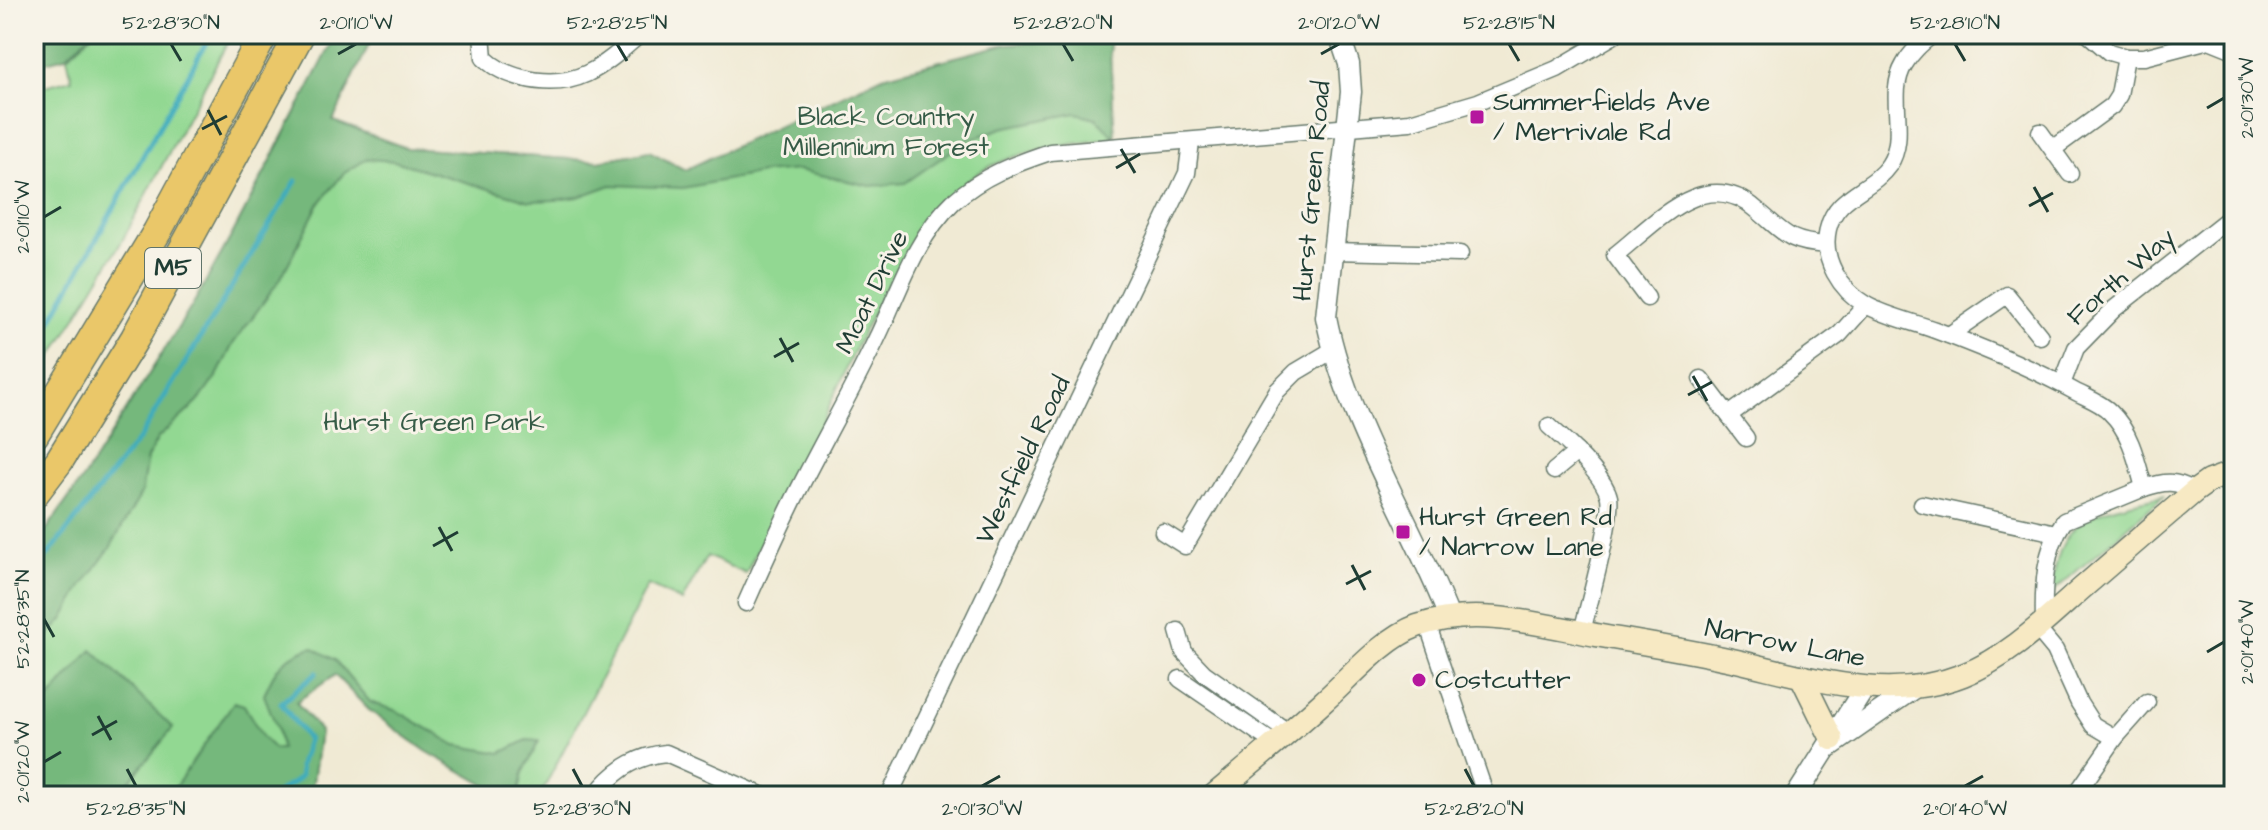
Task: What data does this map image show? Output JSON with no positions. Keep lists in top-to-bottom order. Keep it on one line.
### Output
{"streets":{"highway":["M5"],"main road":["Narrow Lane"],"street":["Hurst Green Road","Forth Way","Moat Drive","Westfield Road"]},"crossings":[["Hurst Green Road","Moat Drive"],["Hurst Green Road","Narrow Lane"],["Moat Drive","Westfield Road"]],"parks":["Black Country Millennium Forest","Hurst Green Park"],"places":{"transit":["Summerfields Ave / Merrivale Rd","Hurst Green Rd / Narrow Lane"],"other":["Costcutter"]},"coordinates":["52°28'30\"N","2°01'10\"W","52°28'25\"N","52°28'20\"N","2°01'20\"W","52°28'15\"N","52°28'10\"N","2°01'30\"W","52°28'35\"N","2°01'40\"W"]}
